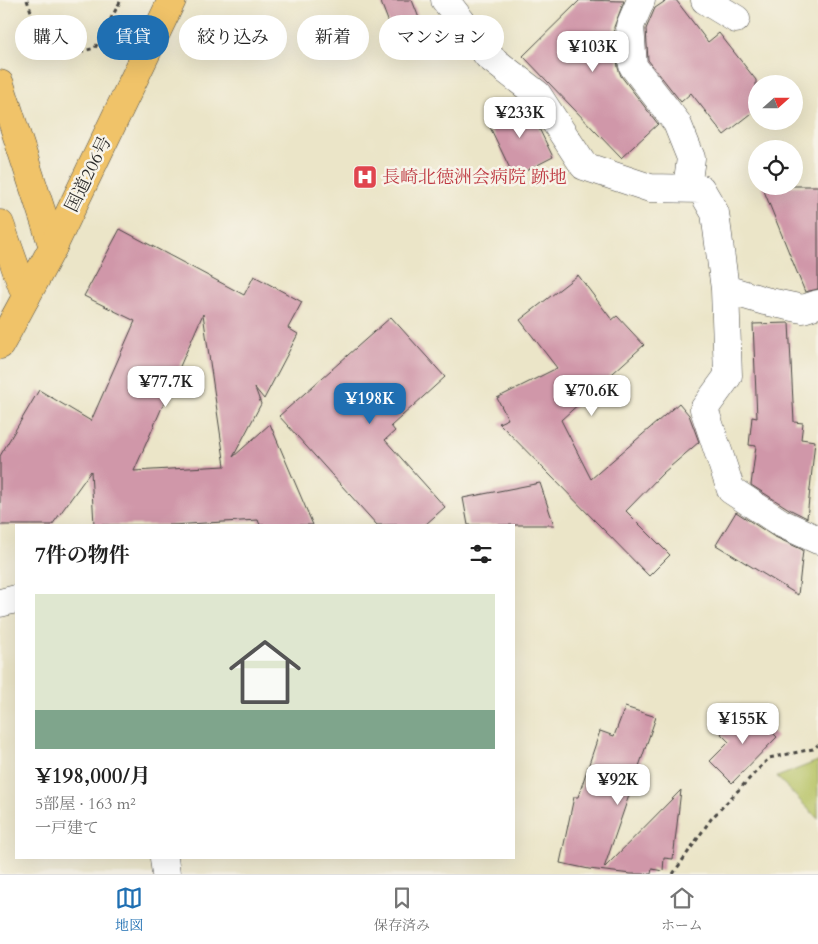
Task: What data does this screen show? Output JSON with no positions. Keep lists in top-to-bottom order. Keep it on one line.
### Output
{"streets":{"main road":["国道206号"]},"places":{"hospital":["長崎北徳洲会病院 跡地"]},"north":"right","page":{"chip":["購入","賃貸","絞り込み","新着","マンション"],"price":["¥103K","¥233K","¥77.7K","¥70.6K","¥198K","¥155K","¥92K"],"heading":"7件の物件","list":[{"name":"¥198,000/月","note":"5部屋 · 163 m² · 一戸建て"}],"tabs":["地図","保存済み","ホーム"]}}
